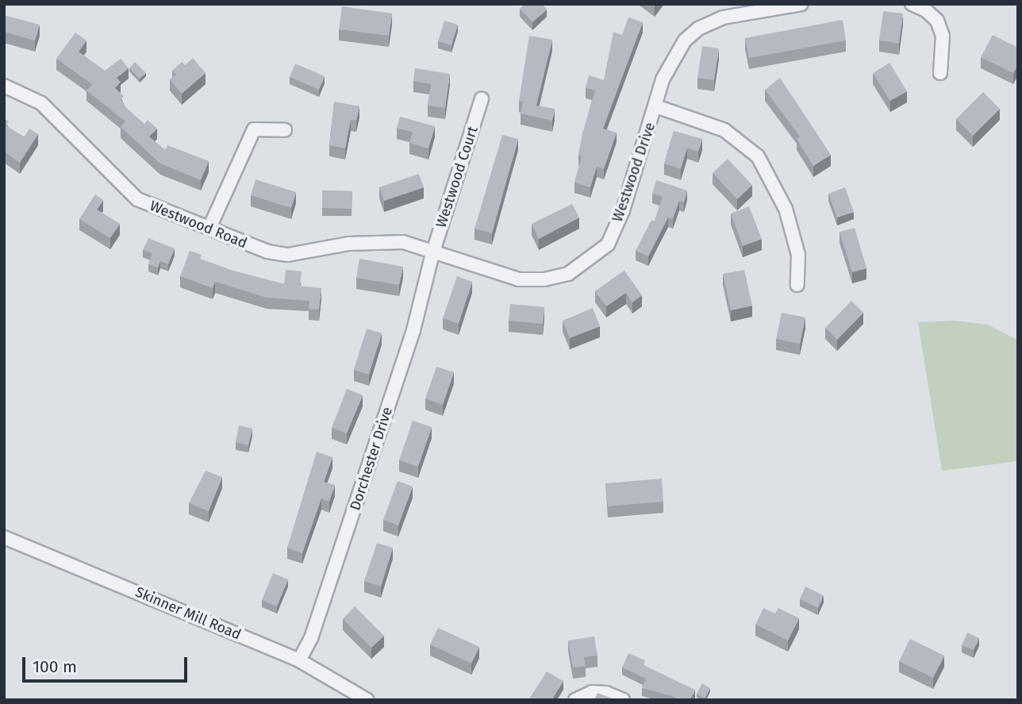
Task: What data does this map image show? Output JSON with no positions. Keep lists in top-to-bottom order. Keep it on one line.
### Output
{"streets":{"street":["Westwood Drive","Westwood Court","Westwood Road","Dorchester Drive","Skinner Mill Road"]},"crossings":[["Westwood Drive","Westwood Court"],["Westwood Drive","Westwood Road"],["Westwood Drive","Dorchester Drive"],["Westwood Court","Westwood Road"],["Westwood Court","Dorchester Drive"],["Westwood Road","Dorchester Drive"],["Dorchester Drive","Skinner Mill Road"]],"scale_bar":"100 m"}
